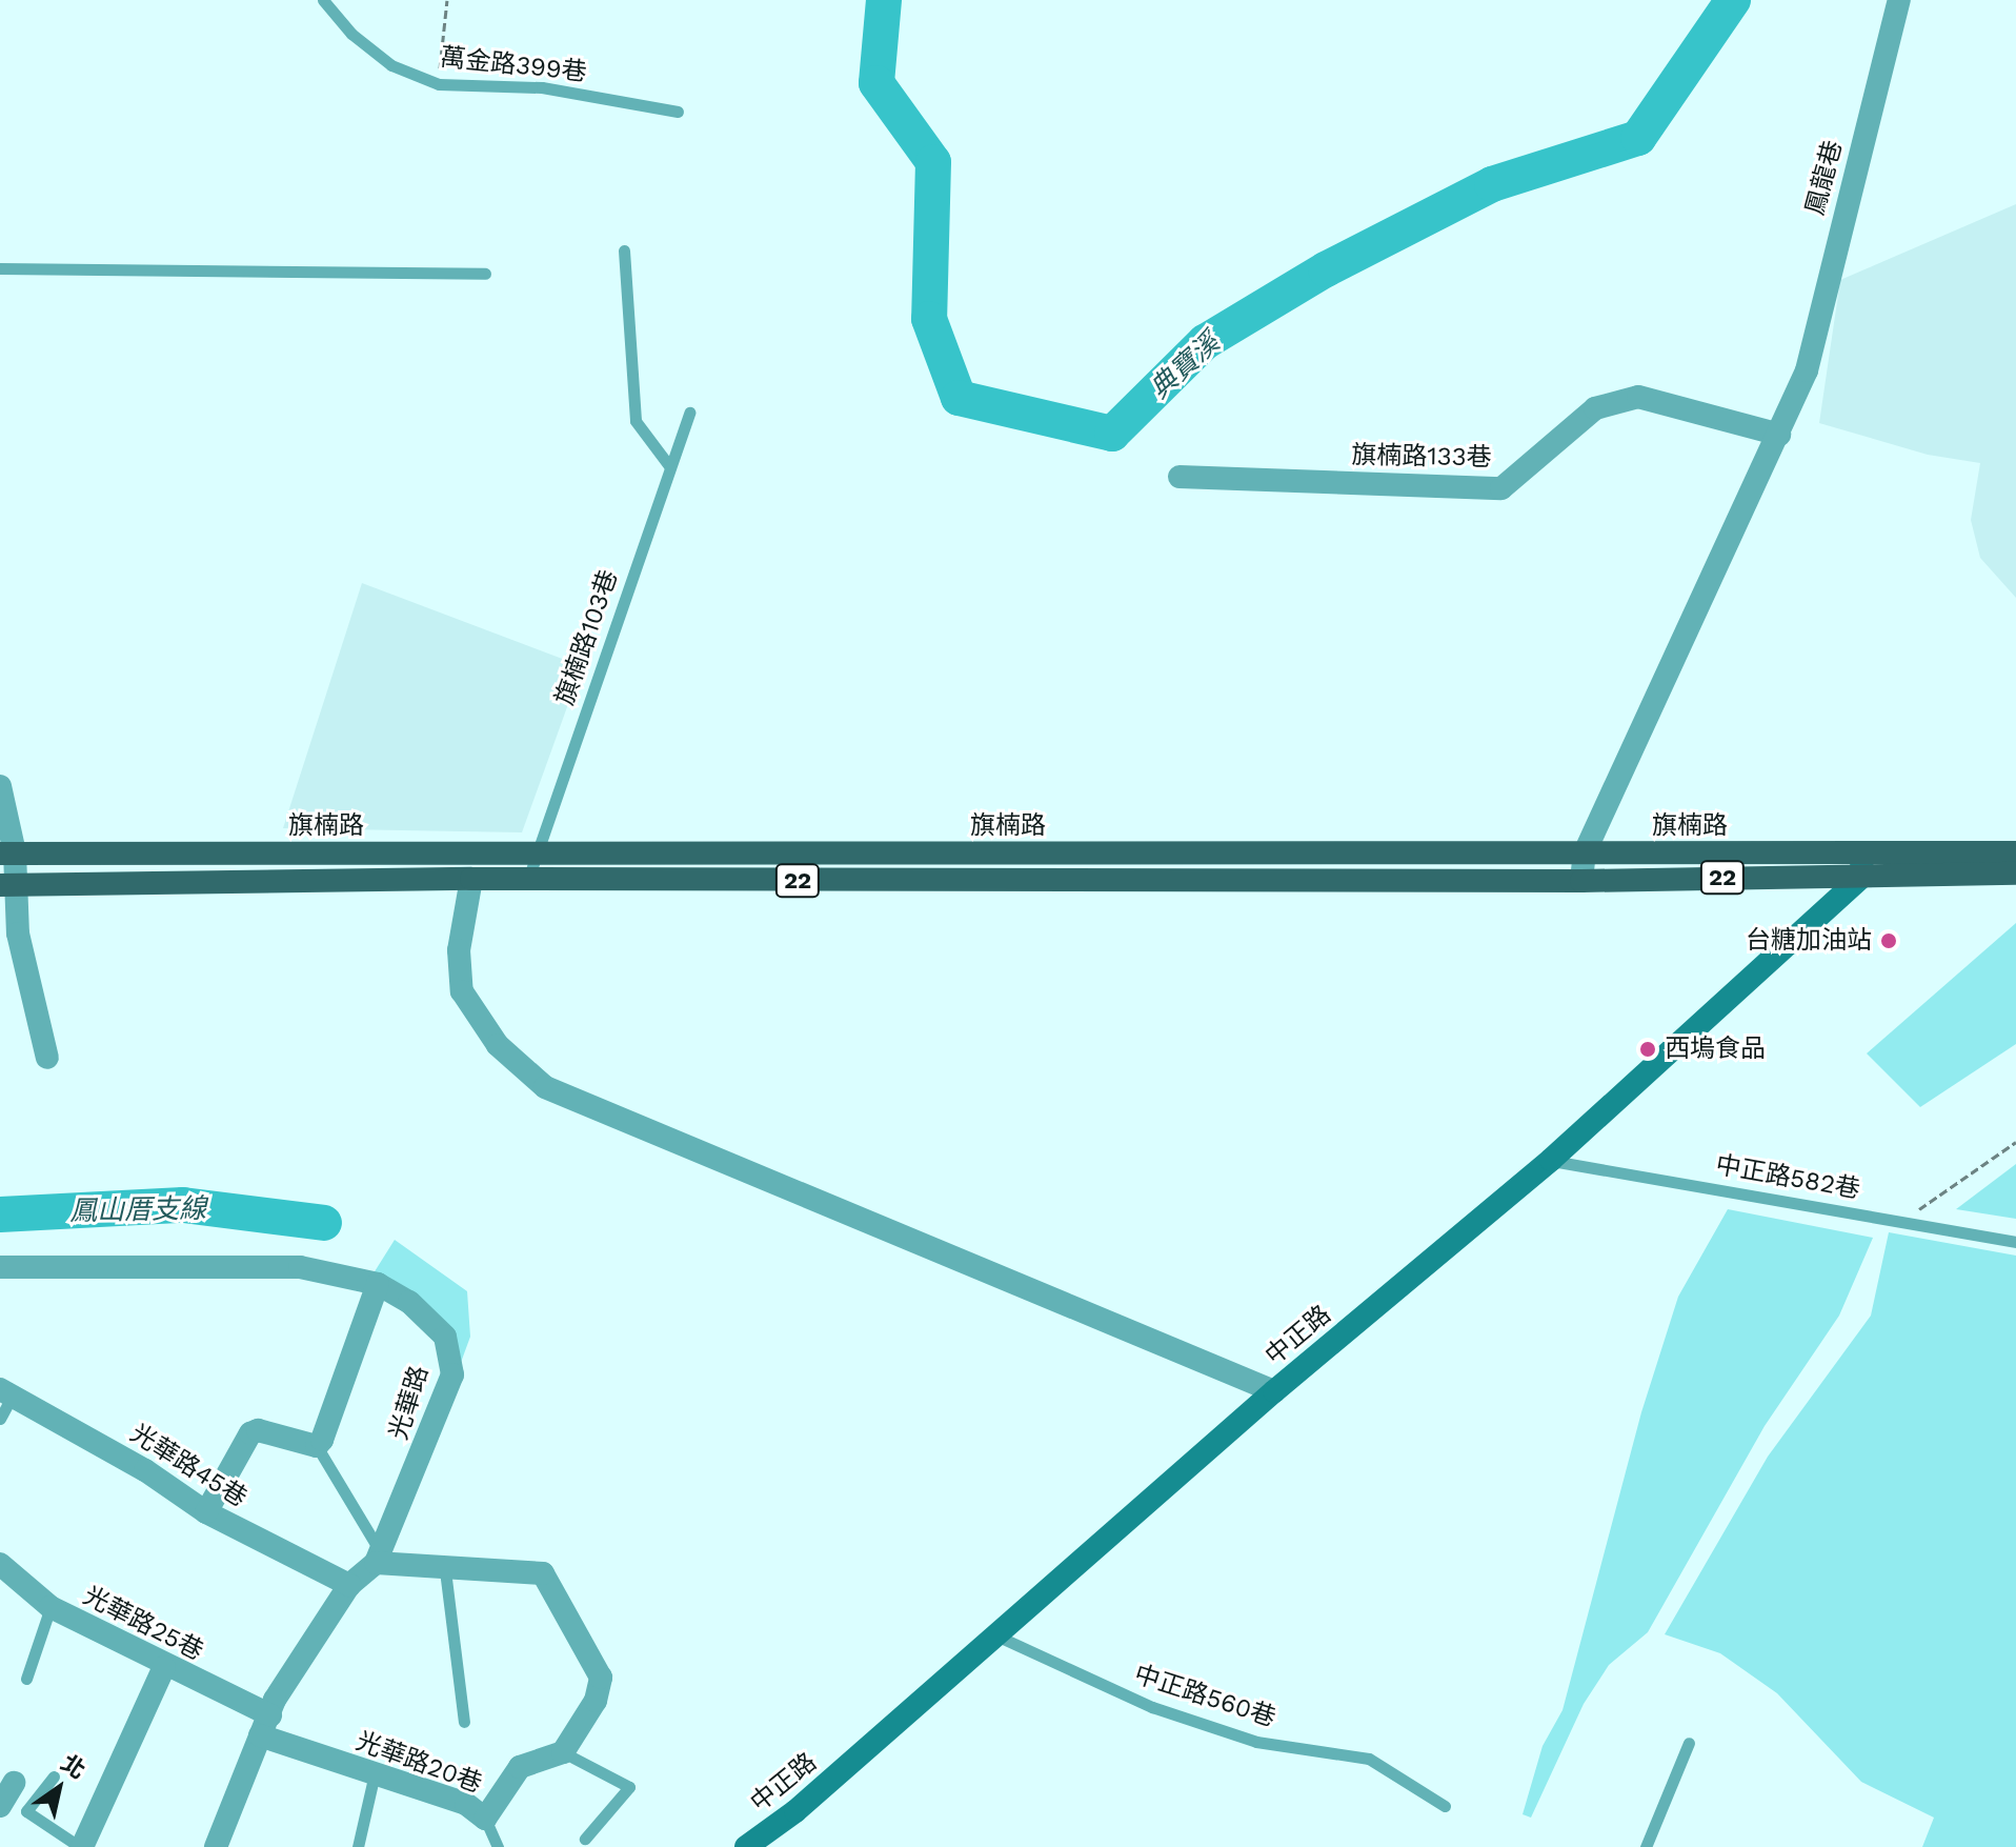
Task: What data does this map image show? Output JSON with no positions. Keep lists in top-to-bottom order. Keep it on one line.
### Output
{"streets":{"main road":["旗楠路","22","中正路"],"street":["鳳龍巷","旗楠路133巷","光華路","光華路45巷","光華路25巷","光華路20巷"],"lane":["萬金路399巷","旗楠路103巷","中正路582巷","中正路560巷"]},"crossings":[["鳳龍巷","旗楠路133巷"],["旗楠路103巷","旗楠路"],["旗楠路","中正路"],["中正路582巷","中正路"],["中正路","中正路560巷"],["光華路","光華路45巷"],["光華路","光華路25巷"],["光華路","光華路20巷"],["光華路25巷","光華路20巷"]],"water":["典寶溪","鳳山厝支線"],"places":["台糖加油站","西塢食品"],"north":"top right"}
